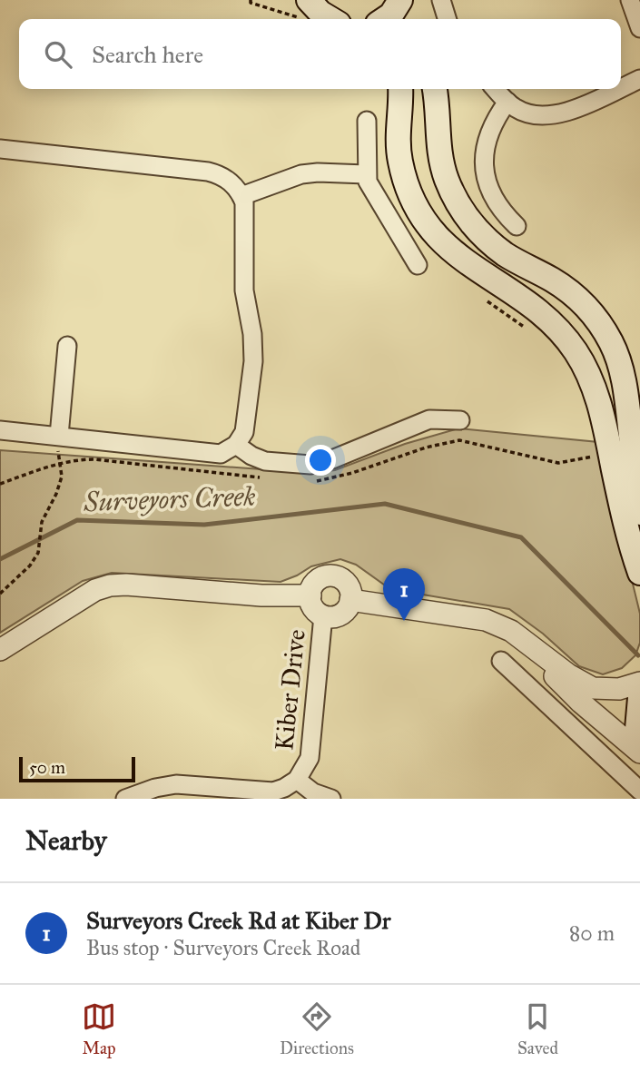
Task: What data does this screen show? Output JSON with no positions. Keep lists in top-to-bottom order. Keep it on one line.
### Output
{"streets":{"street":["Kiber Drive"]},"water":["Surveyors Creek"],"scale_bar":"50 m","page":{"search":"Search here","pins":"1","scale":"50 m","heading":"Nearby","list":[{"mark":"1","name":"Surveyors Creek Rd at Kiber Dr","note":"Bus stop · Surveyors Creek Road","value":"80 m"}],"nav":["Map","Directions","Saved"]}}
